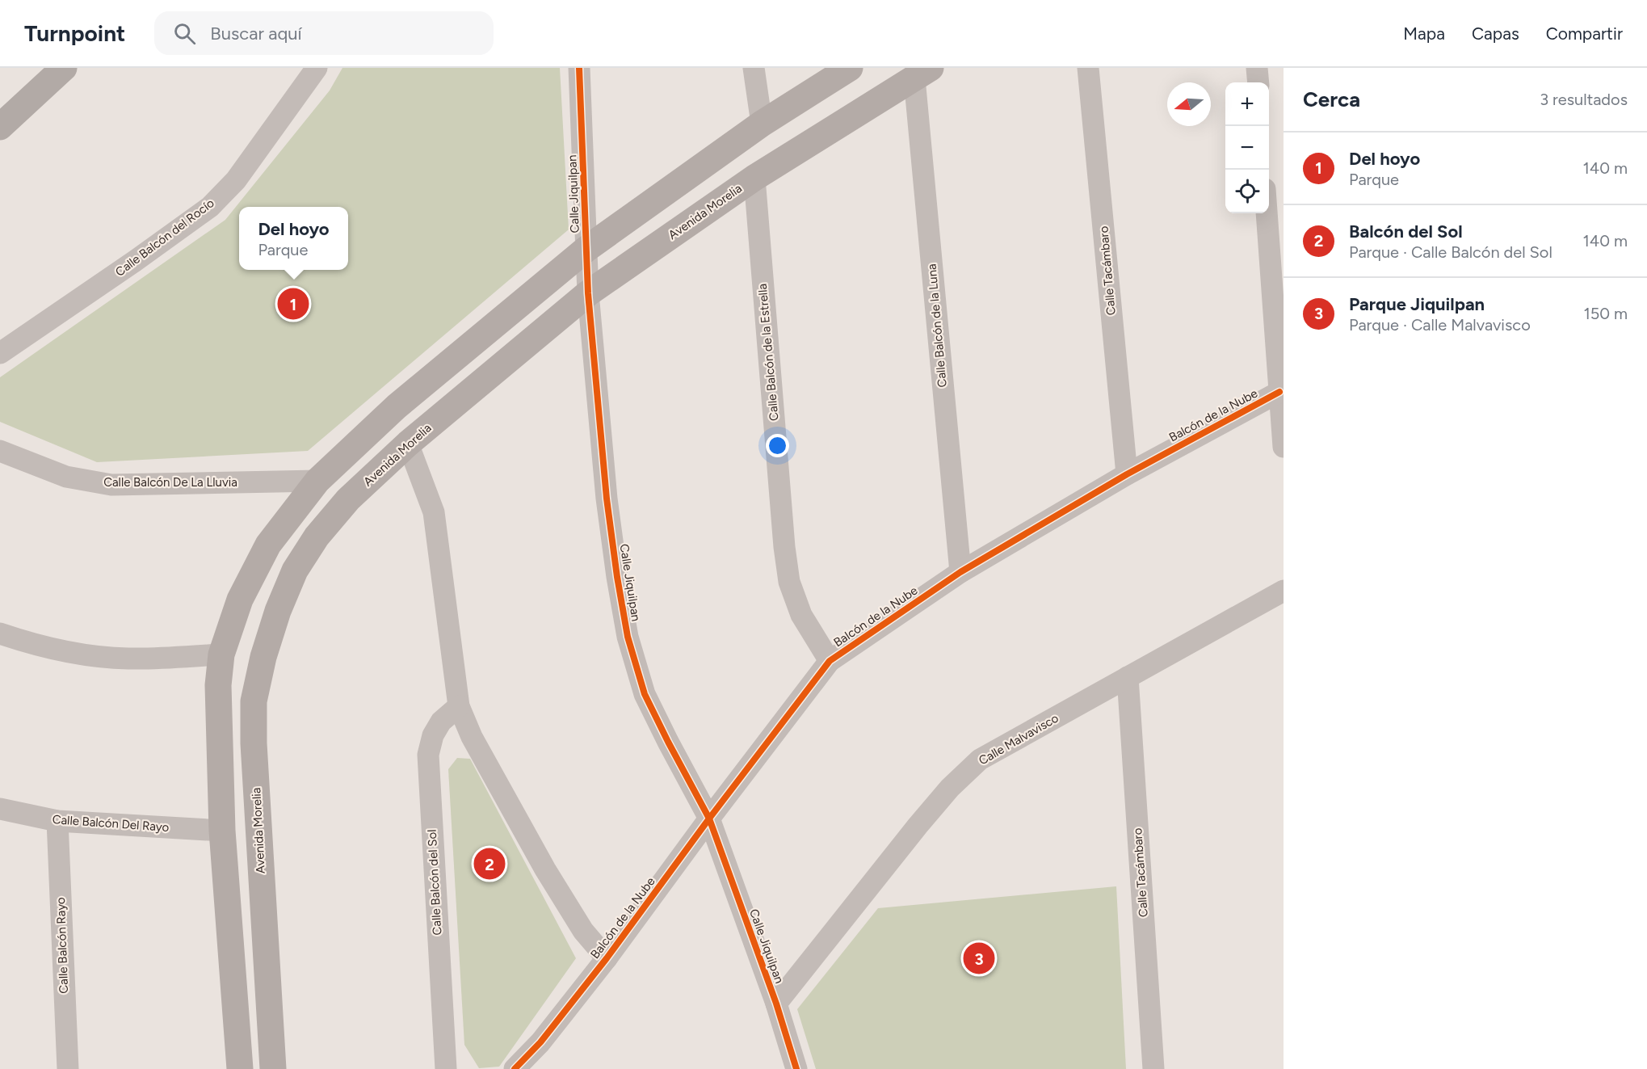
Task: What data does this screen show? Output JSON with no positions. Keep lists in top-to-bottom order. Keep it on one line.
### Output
{"streets":{"main road":["Avenida Morelia"],"street":["Calle Jiquilpan","Calle Balcón del Rocío","Calle Tacámbaro","Calle Balcón de la Luna","Calle Balcón de la Estrella","Balcón de la Nube","Calle Balcón De La Lluvia","Calle Malvavisco","Calle Balcón Del Rayo","Calle Balcón del Sol","Calle Balcón Rayo"]},"crossings":[["Calle Jiquilpan","Avenida Morelia"],["Calle Jiquilpan","Balcón de la Nube"],["Calle Jiquilpan","Calle Malvavisco"],["Avenida Morelia","Calle Balcón de la Luna"],["Avenida Morelia","Calle Balcón de la Estrella"],["Calle Tacámbaro","Balcón de la Nube"],["Calle Tacámbaro","Calle Malvavisco"],["Calle Balcón de la Luna","Balcón de la Nube"],["Calle Balcón de la Estrella","Balcón de la Nube"],["Calle Balcón Del Rayo","Calle Balcón Rayo"]],"north":"left","page":{"header":"Turnpoint","search":"Buscar aquí","nav":["Mapa","Capas","Compartir"],"heading":["Cerca","3 resultados"],"map_buttons":["+","−"],"list":[{"mark":"1","name":"Del hoyo","note":"Parque","value":"140 m"},{"mark":"2","name":"Balcón del Sol","note":"Parque · Calle Balcón del Sol","value":"140 m"},{"mark":"3","name":"Parque Jiquilpan","note":"Parque · Calle Malvavisco","value":"150 m"}],"popup":["Del hoyo","Parque"],"pins":["1","2","3"]}}
